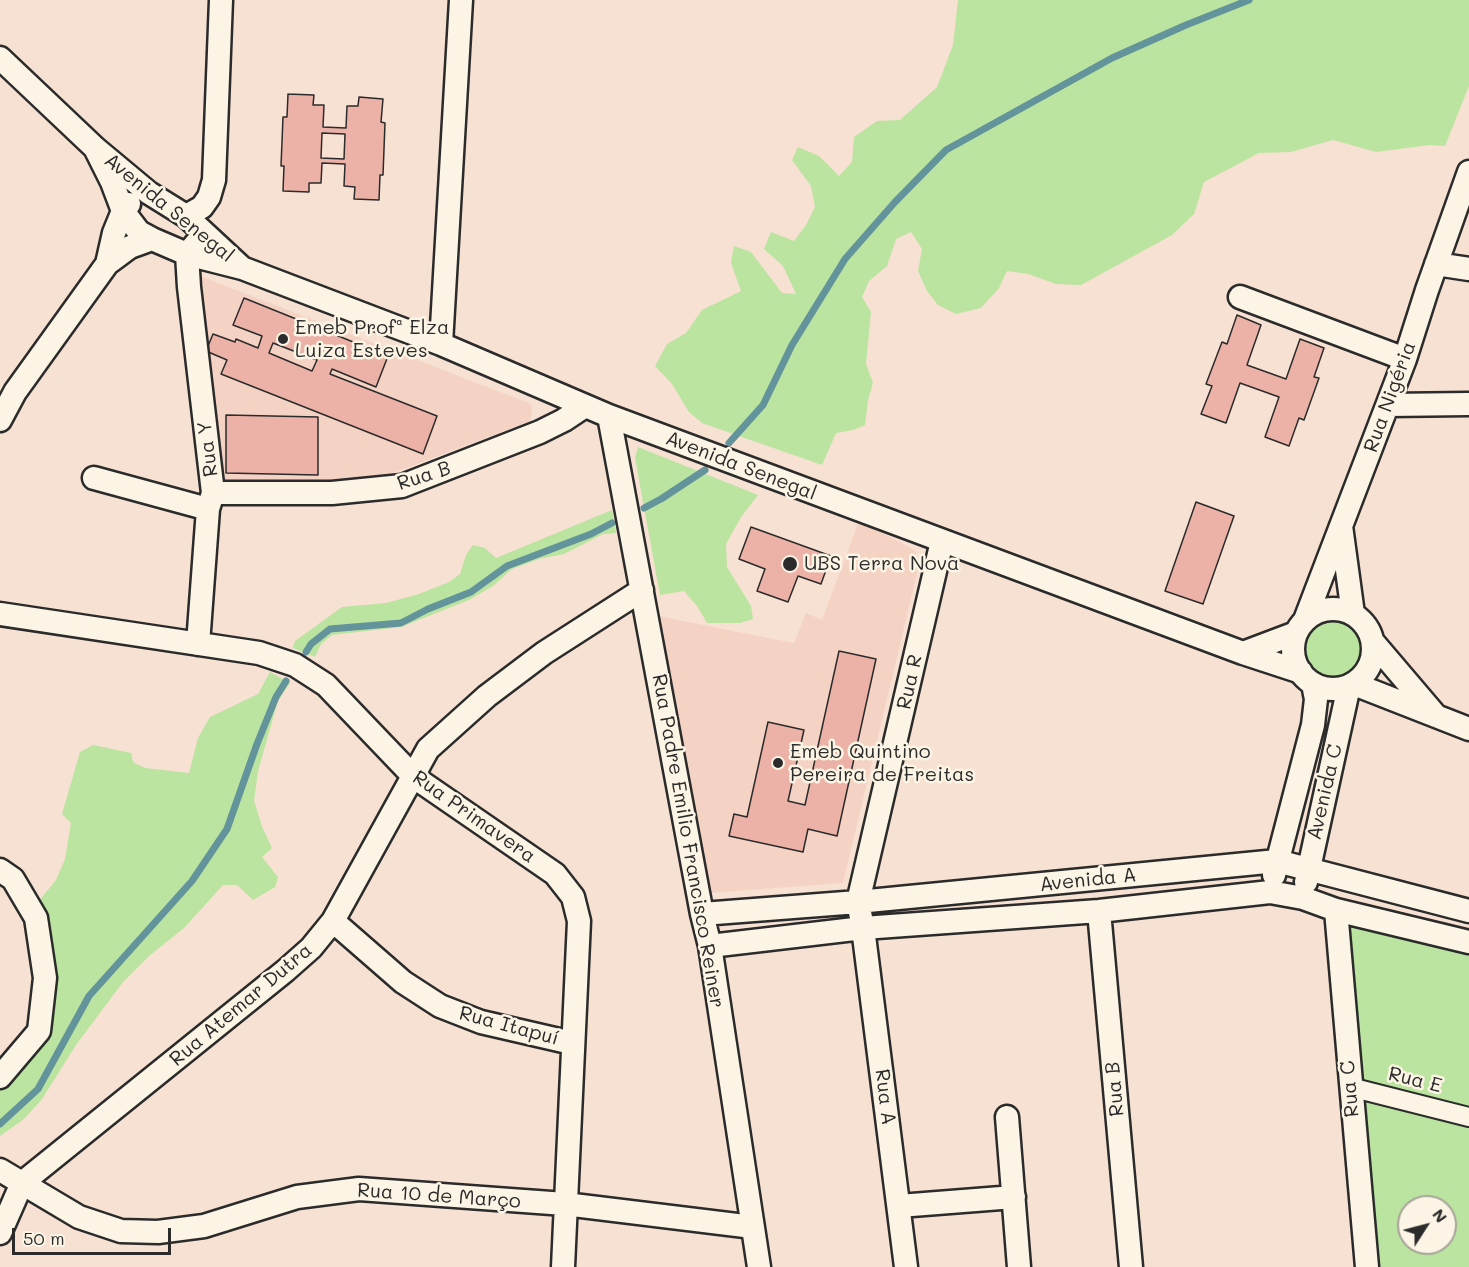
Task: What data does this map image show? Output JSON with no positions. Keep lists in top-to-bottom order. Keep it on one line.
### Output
{"streets":{"street":["Avenida Senegal","Rua Nigéria","Rua Y","Rua B","Rua R","Avenida C","Rua Primavera","Rua Padre Emilio Francisco Reiner","Avenida A","Rua Atemar Dutra","Rua Itapuí","Rua E","Rua C","Rua A","Rua 10 de Março"]},"crossings":[["Avenida Senegal","Rua Nigéria"],["Avenida Senegal","Rua Y"],["Avenida Senegal","Rua B"],["Avenida Senegal","Rua R"],["Avenida Senegal","Avenida C"],["Avenida Senegal","Rua Padre Emilio Francisco Reiner"],["Rua Nigéria","Avenida C"],["Rua Y","Rua B"],["Rua Y","Rua Primavera"],["Rua B","Avenida A"],["Rua R","Avenida A"],["Rua R","Rua A"],["Avenida C","Avenida A"],["Rua Primavera","Rua Atemar Dutra"],["Rua Primavera","Rua Itapuí"],["Rua Primavera","Rua 10 de Março"],["Rua Padre Emilio Francisco Reiner","Avenida A"],["Rua Padre Emilio Francisco Reiner","Rua Atemar Dutra"],["Rua Padre Emilio Francisco Reiner","Rua 10 de Março"],["Avenida A","Rua C"],["Avenida A","Rua A"],["Rua Atemar Dutra","Rua Itapuí"],["Rua Atemar Dutra","Rua 10 de Março"],["Rua E","Rua C"]],"places":["Emeb Profª Elza Luiza Esteves","UBS Terra Nova","Emeb Quintino Pereira de Freitas"],"scale_bar":"50 m","north":"top right"}
